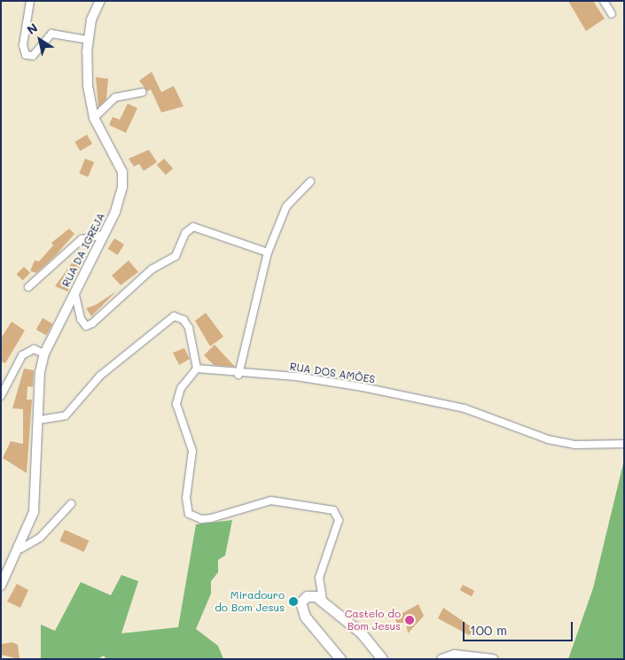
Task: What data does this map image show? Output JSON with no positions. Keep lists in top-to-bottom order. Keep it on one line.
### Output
{"streets":{"street":["RUA DA IGREJA","RUA DOS AMÕES"]},"places":["Miradouro do Bom Jesus","Castelo do Bom Jesus"],"scale_bar":"100 m","north":"top left"}
